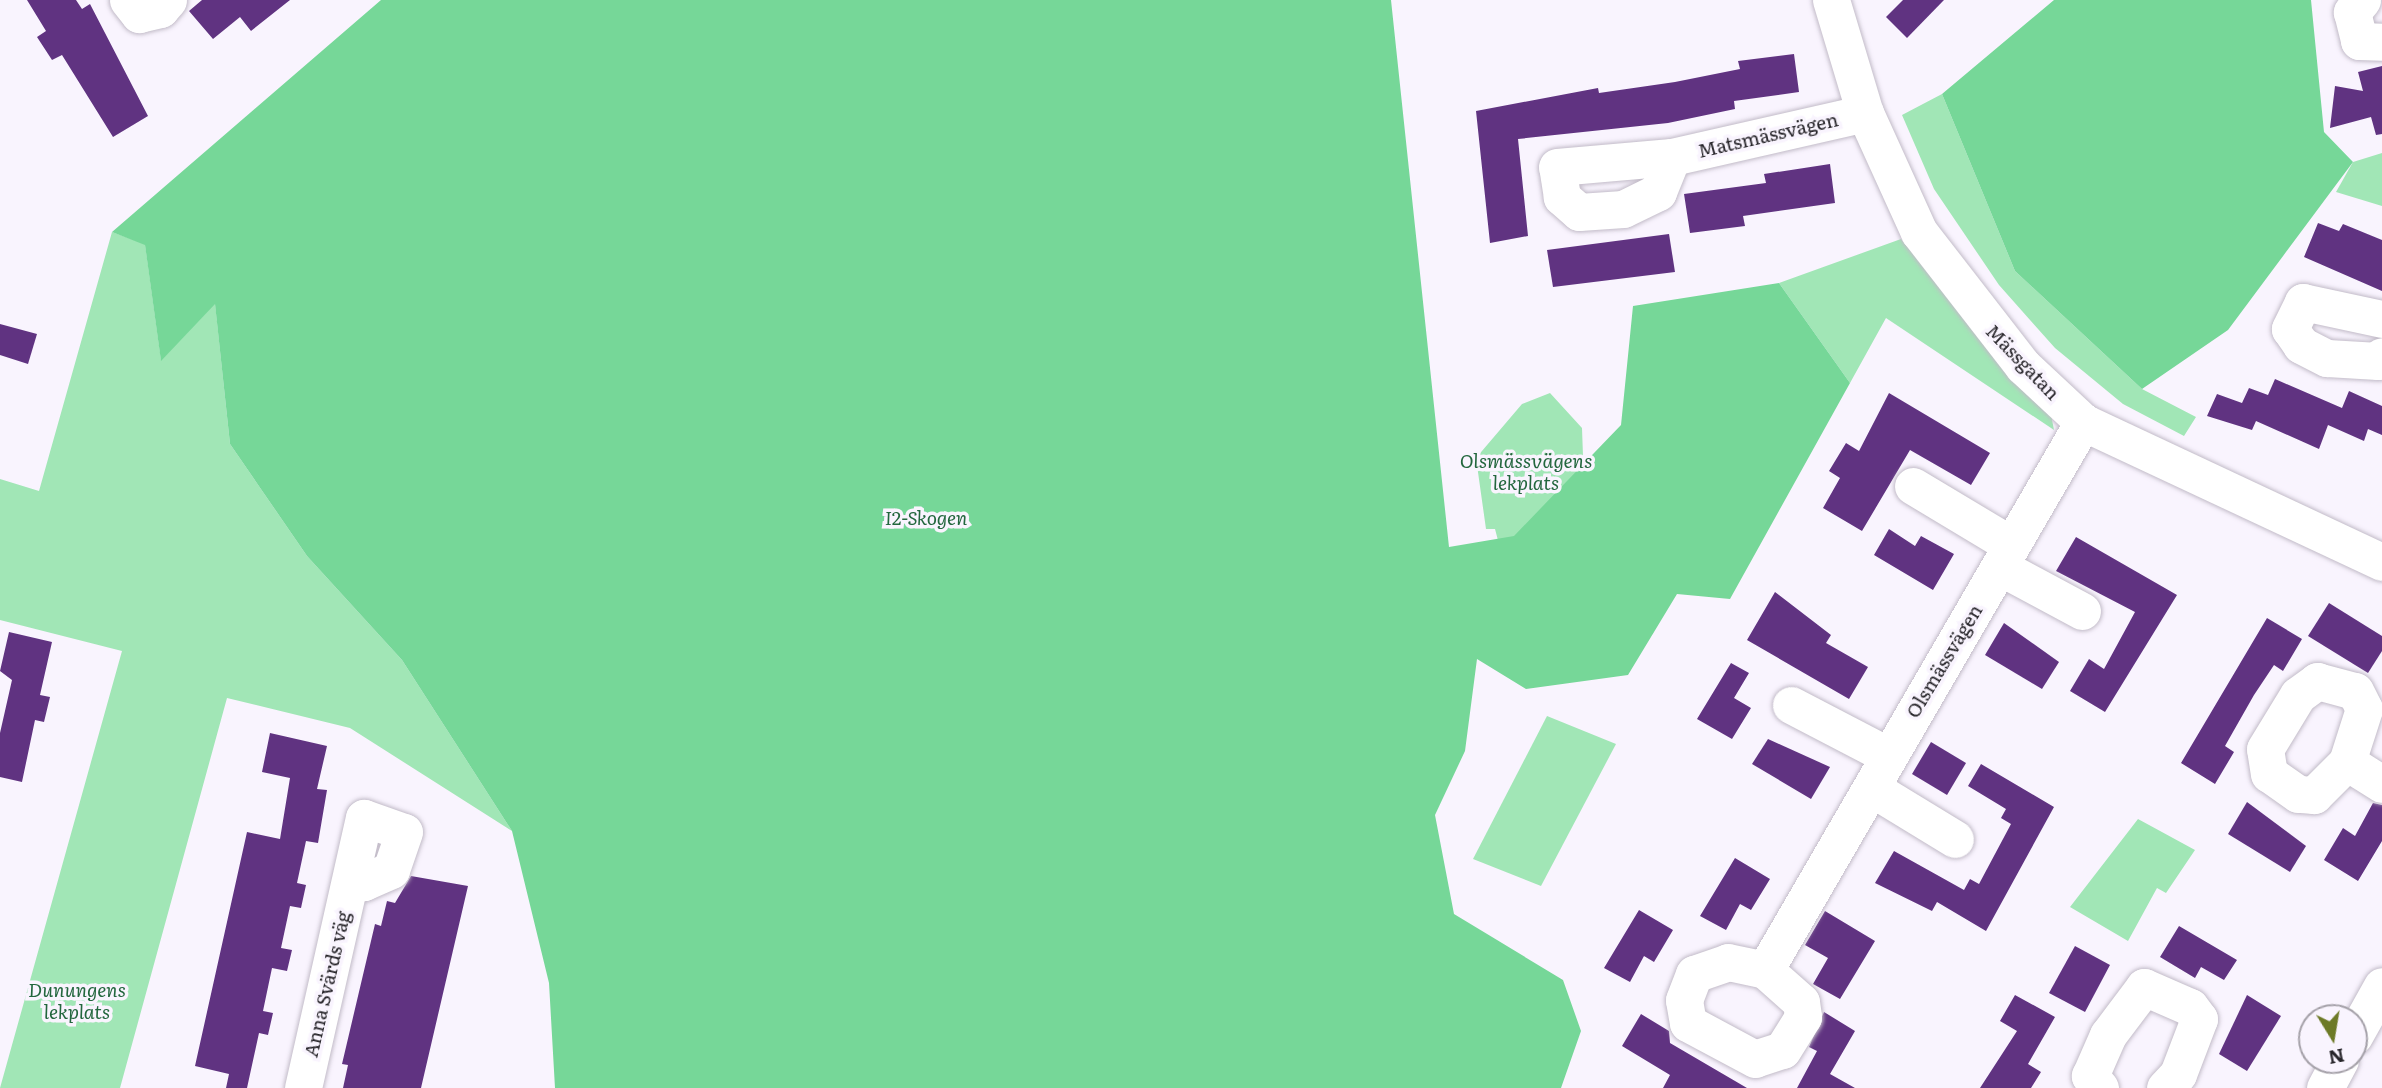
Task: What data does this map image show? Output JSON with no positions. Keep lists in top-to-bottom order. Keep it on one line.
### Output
{"streets":{"street":["Matsmässvägen","Mässgatan","Olsmässvägen","Anna Svärds väg"]},"crossings":[["Matsmässvägen","Mässgatan"],["Mässgatan","Olsmässvägen"]],"parks":["Olsmässvägens lekplats","I2-Skogen","Dunungens lekplats"],"north":"bottom"}
